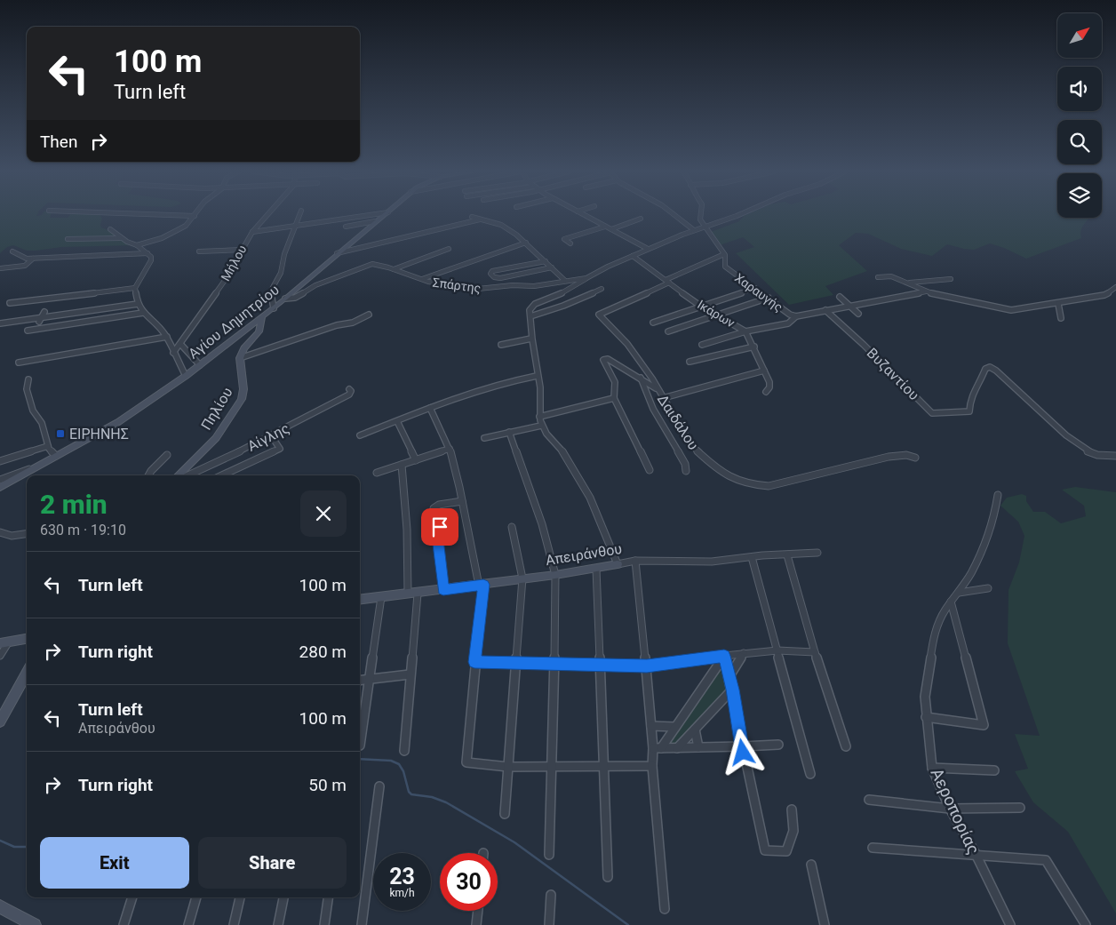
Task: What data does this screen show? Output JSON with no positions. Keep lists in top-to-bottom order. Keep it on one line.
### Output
{"streets":{"street":["Μήλου","Σπάρτης","Χαραυγής","Ικάρων","Αγίου Δημητρίου","Βυζαντίου","Πηλίου","Δαιδάλου","Αίγλης","Απειράνθου","Αεροπορίας"]},"crossings":[["Σπάρτης","Χαραυγής"],["Σπάρτης","Ικάρων"],["Σπάρτης","Αγίου Δημητρίου"],["Ικάρων","Δαιδάλου"]],"places":{"transit":["ΕΙΡΗΝΗΣ"]},"north":"top right","page":{"turn":["100 m","Turn left"],"then":"Then","heading":["2 min","630 m · 19:10"],"list":[{"name":"Turn left","value":"100 m"},{"name":"Turn right","value":"280 m"},{"name":"Turn left","note":"Απειράνθου","value":"100 m"},{"name":"Turn right","value":"50 m"}],"buttons":["Exit","Share"],"speed":"23 km/h","limit":"30"}}
